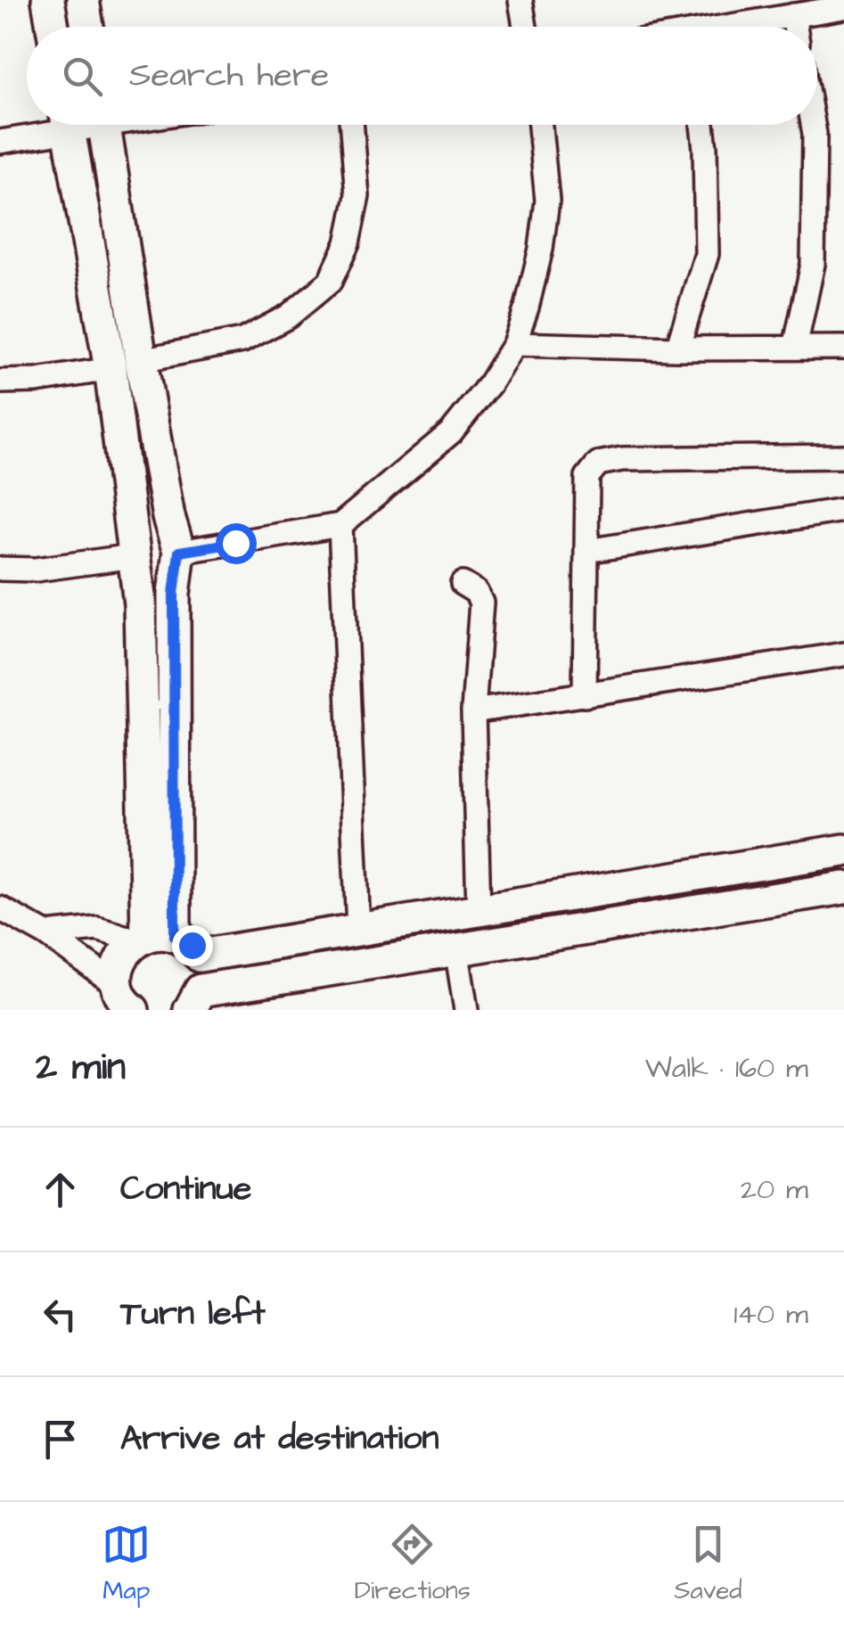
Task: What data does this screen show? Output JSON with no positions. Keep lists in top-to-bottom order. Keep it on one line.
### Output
{"page":{"search":"Search here","heading":["2 min","Walk · 160 m"],"list":[["Continue","20 m"],["Turn left","140 m"],"Arrive at destination"],"nav":["Map","Directions","Saved"]}}
